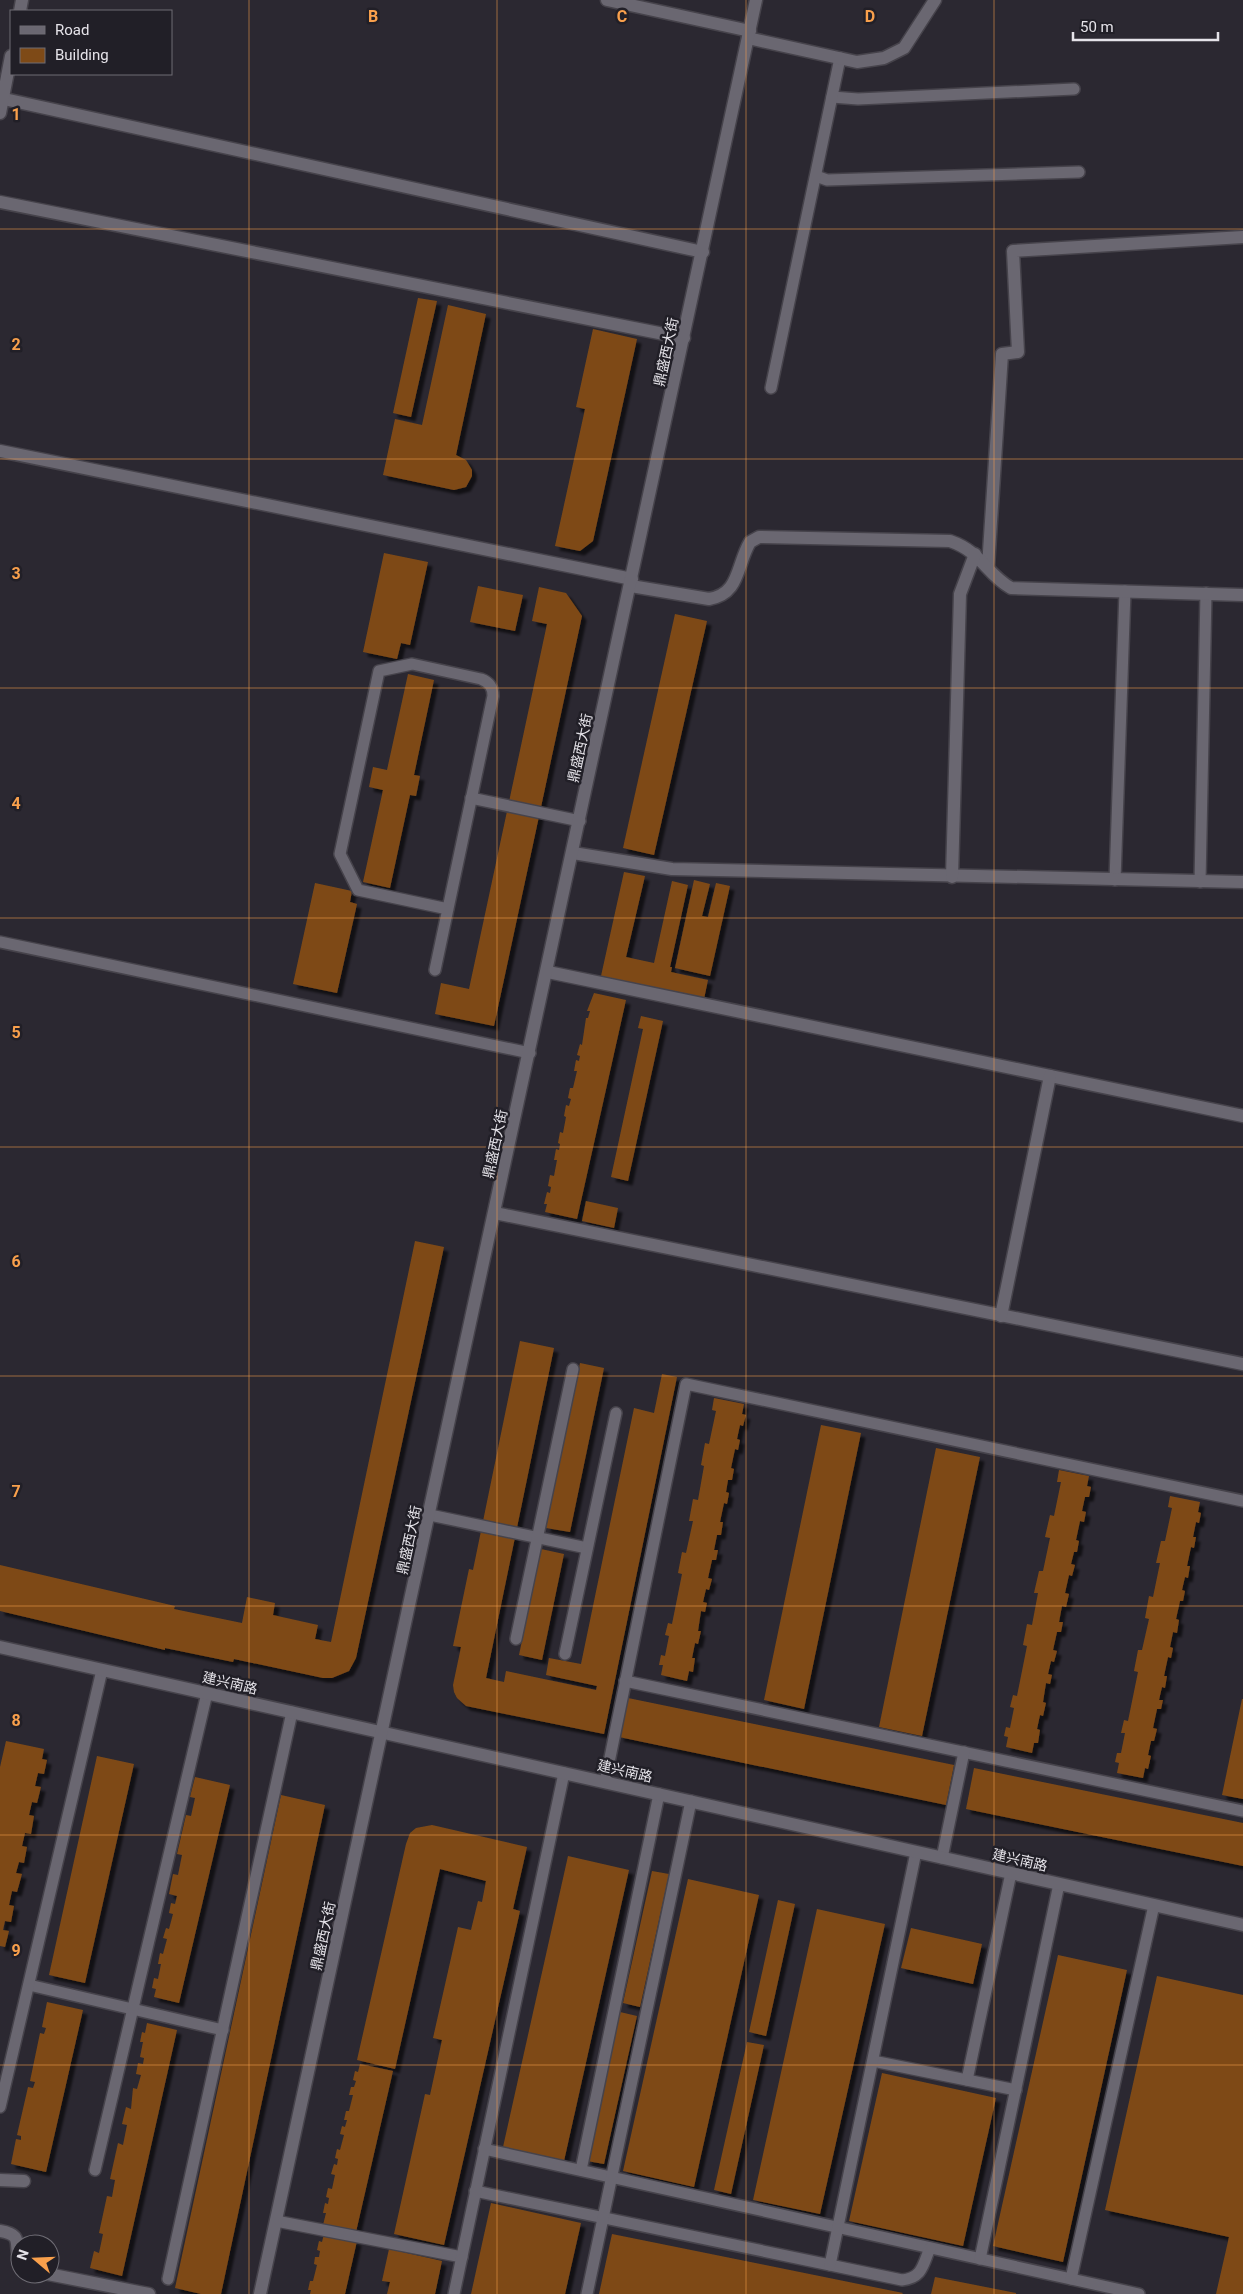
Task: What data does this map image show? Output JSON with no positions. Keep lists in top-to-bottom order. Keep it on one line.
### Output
{"streets":{"street":["鼎盛西大街","建兴南路"]},"crossings":[["鼎盛西大街","建兴南路"]],"legend":["Road","Building"],"scale_bar":"50 m","north":"left","grid":{"columns":["B","C","D"],"rows":["1","2","3","4","5","6","7","8","9"]}}
